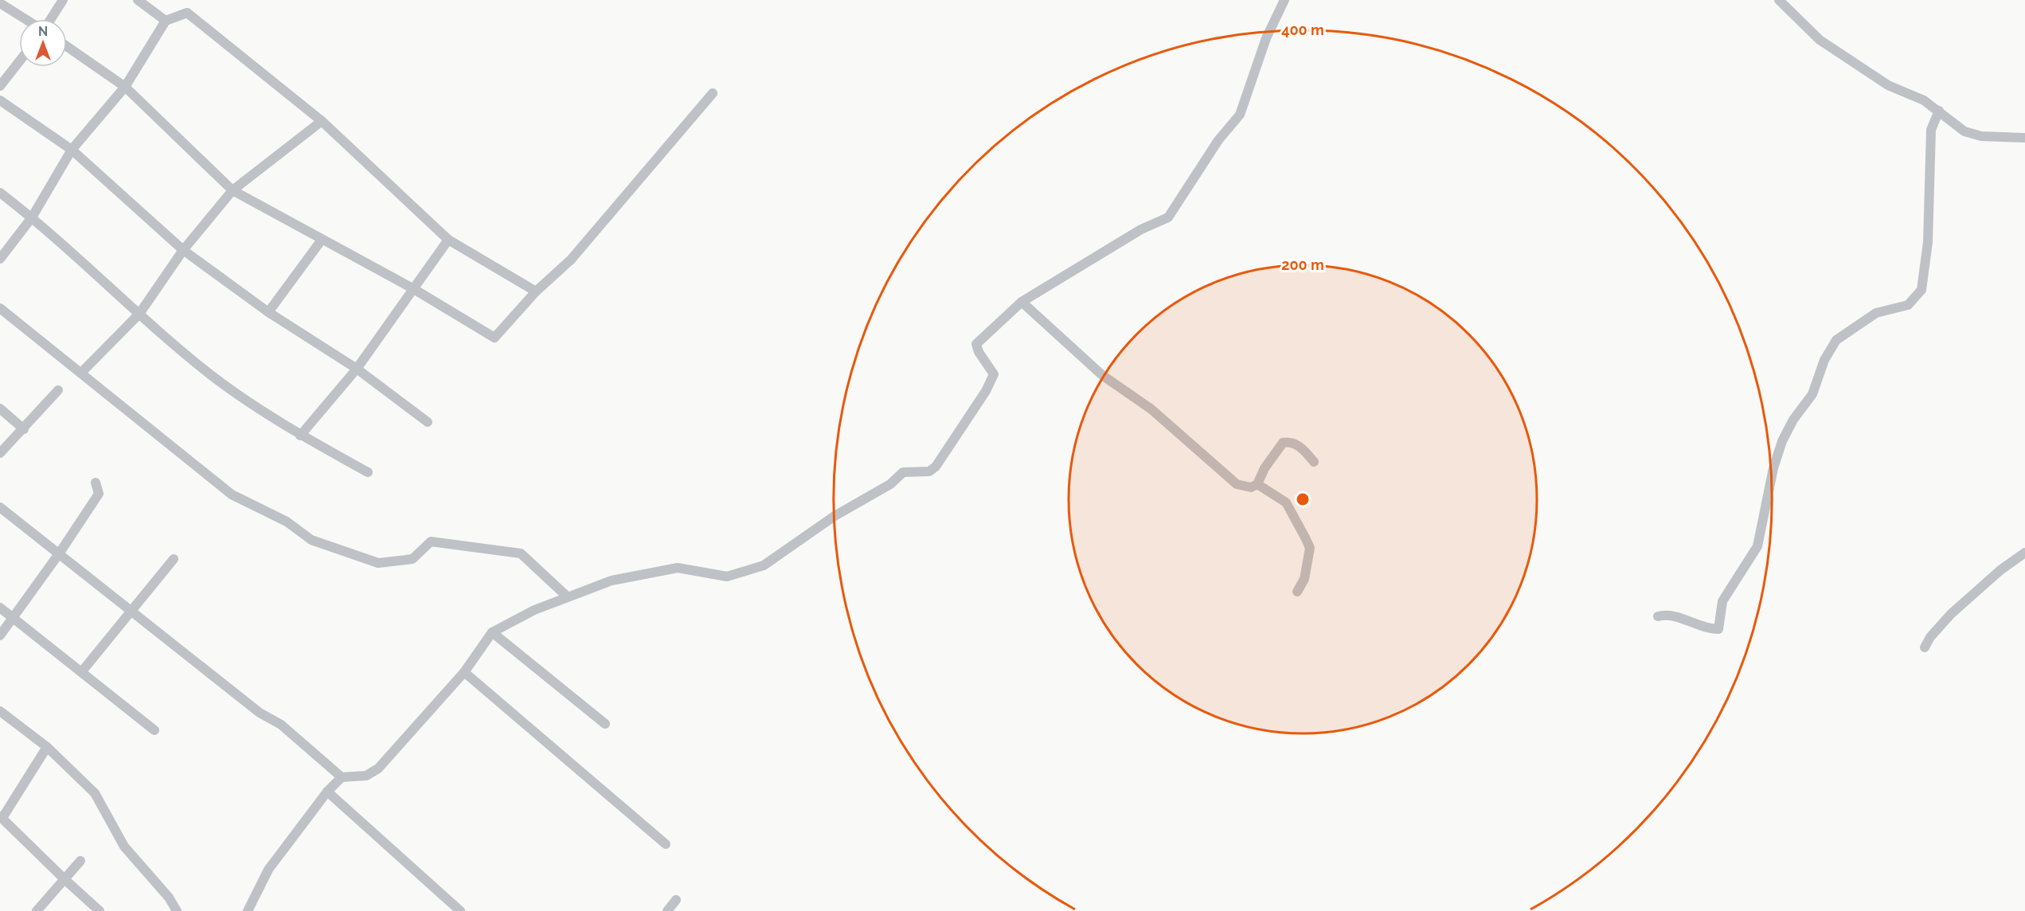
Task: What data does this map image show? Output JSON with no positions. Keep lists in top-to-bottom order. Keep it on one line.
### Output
{"north":"top","rings":["400 m","200 m"]}
